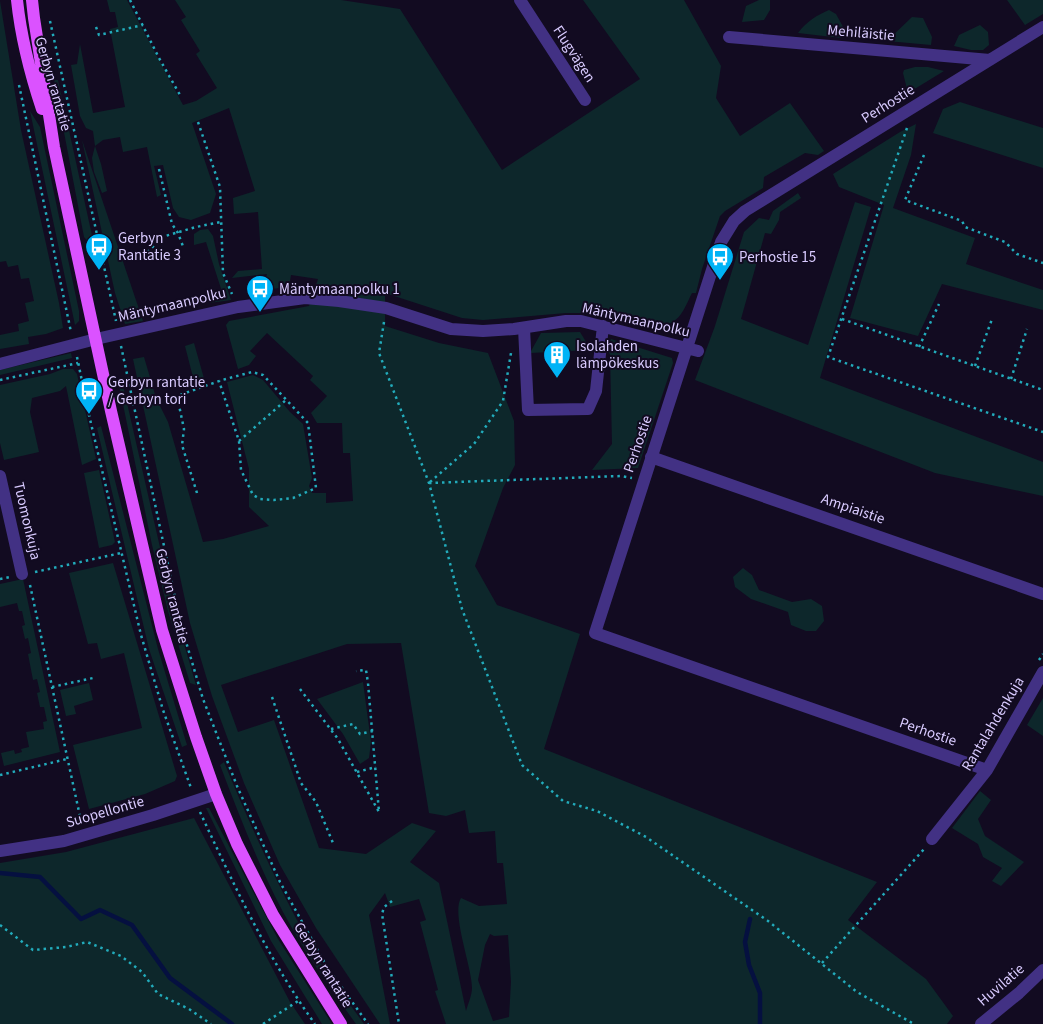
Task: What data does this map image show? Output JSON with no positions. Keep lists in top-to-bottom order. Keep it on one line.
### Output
{"streets":{"main road":["Gerbyn rantatie"],"street":["Mehiläistie","Flugvägen","Perhostie","Mäntymaanpolku","Ampiaistie","Tuomonkuja","Rantalahdenkuja","Suopellontie","Huvilatie"]},"crossings":[["Mehiläistie","Perhostie"],["Gerbyn rantatie","Mäntymaanpolku"],["Gerbyn rantatie","Suopellontie"],["Perhostie","Mäntymaanpolku"],["Perhostie","Ampiaistie"],["Perhostie","Rantalahdenkuja"]],"places":{"bus stop":["Gerbyn Rantatie 3","Perhostie 15","Mäntymaanpolku 1","Gerbyn rantatie / Gerbyn tori"],"building":["Isolahden lämpökeskus"]}}
